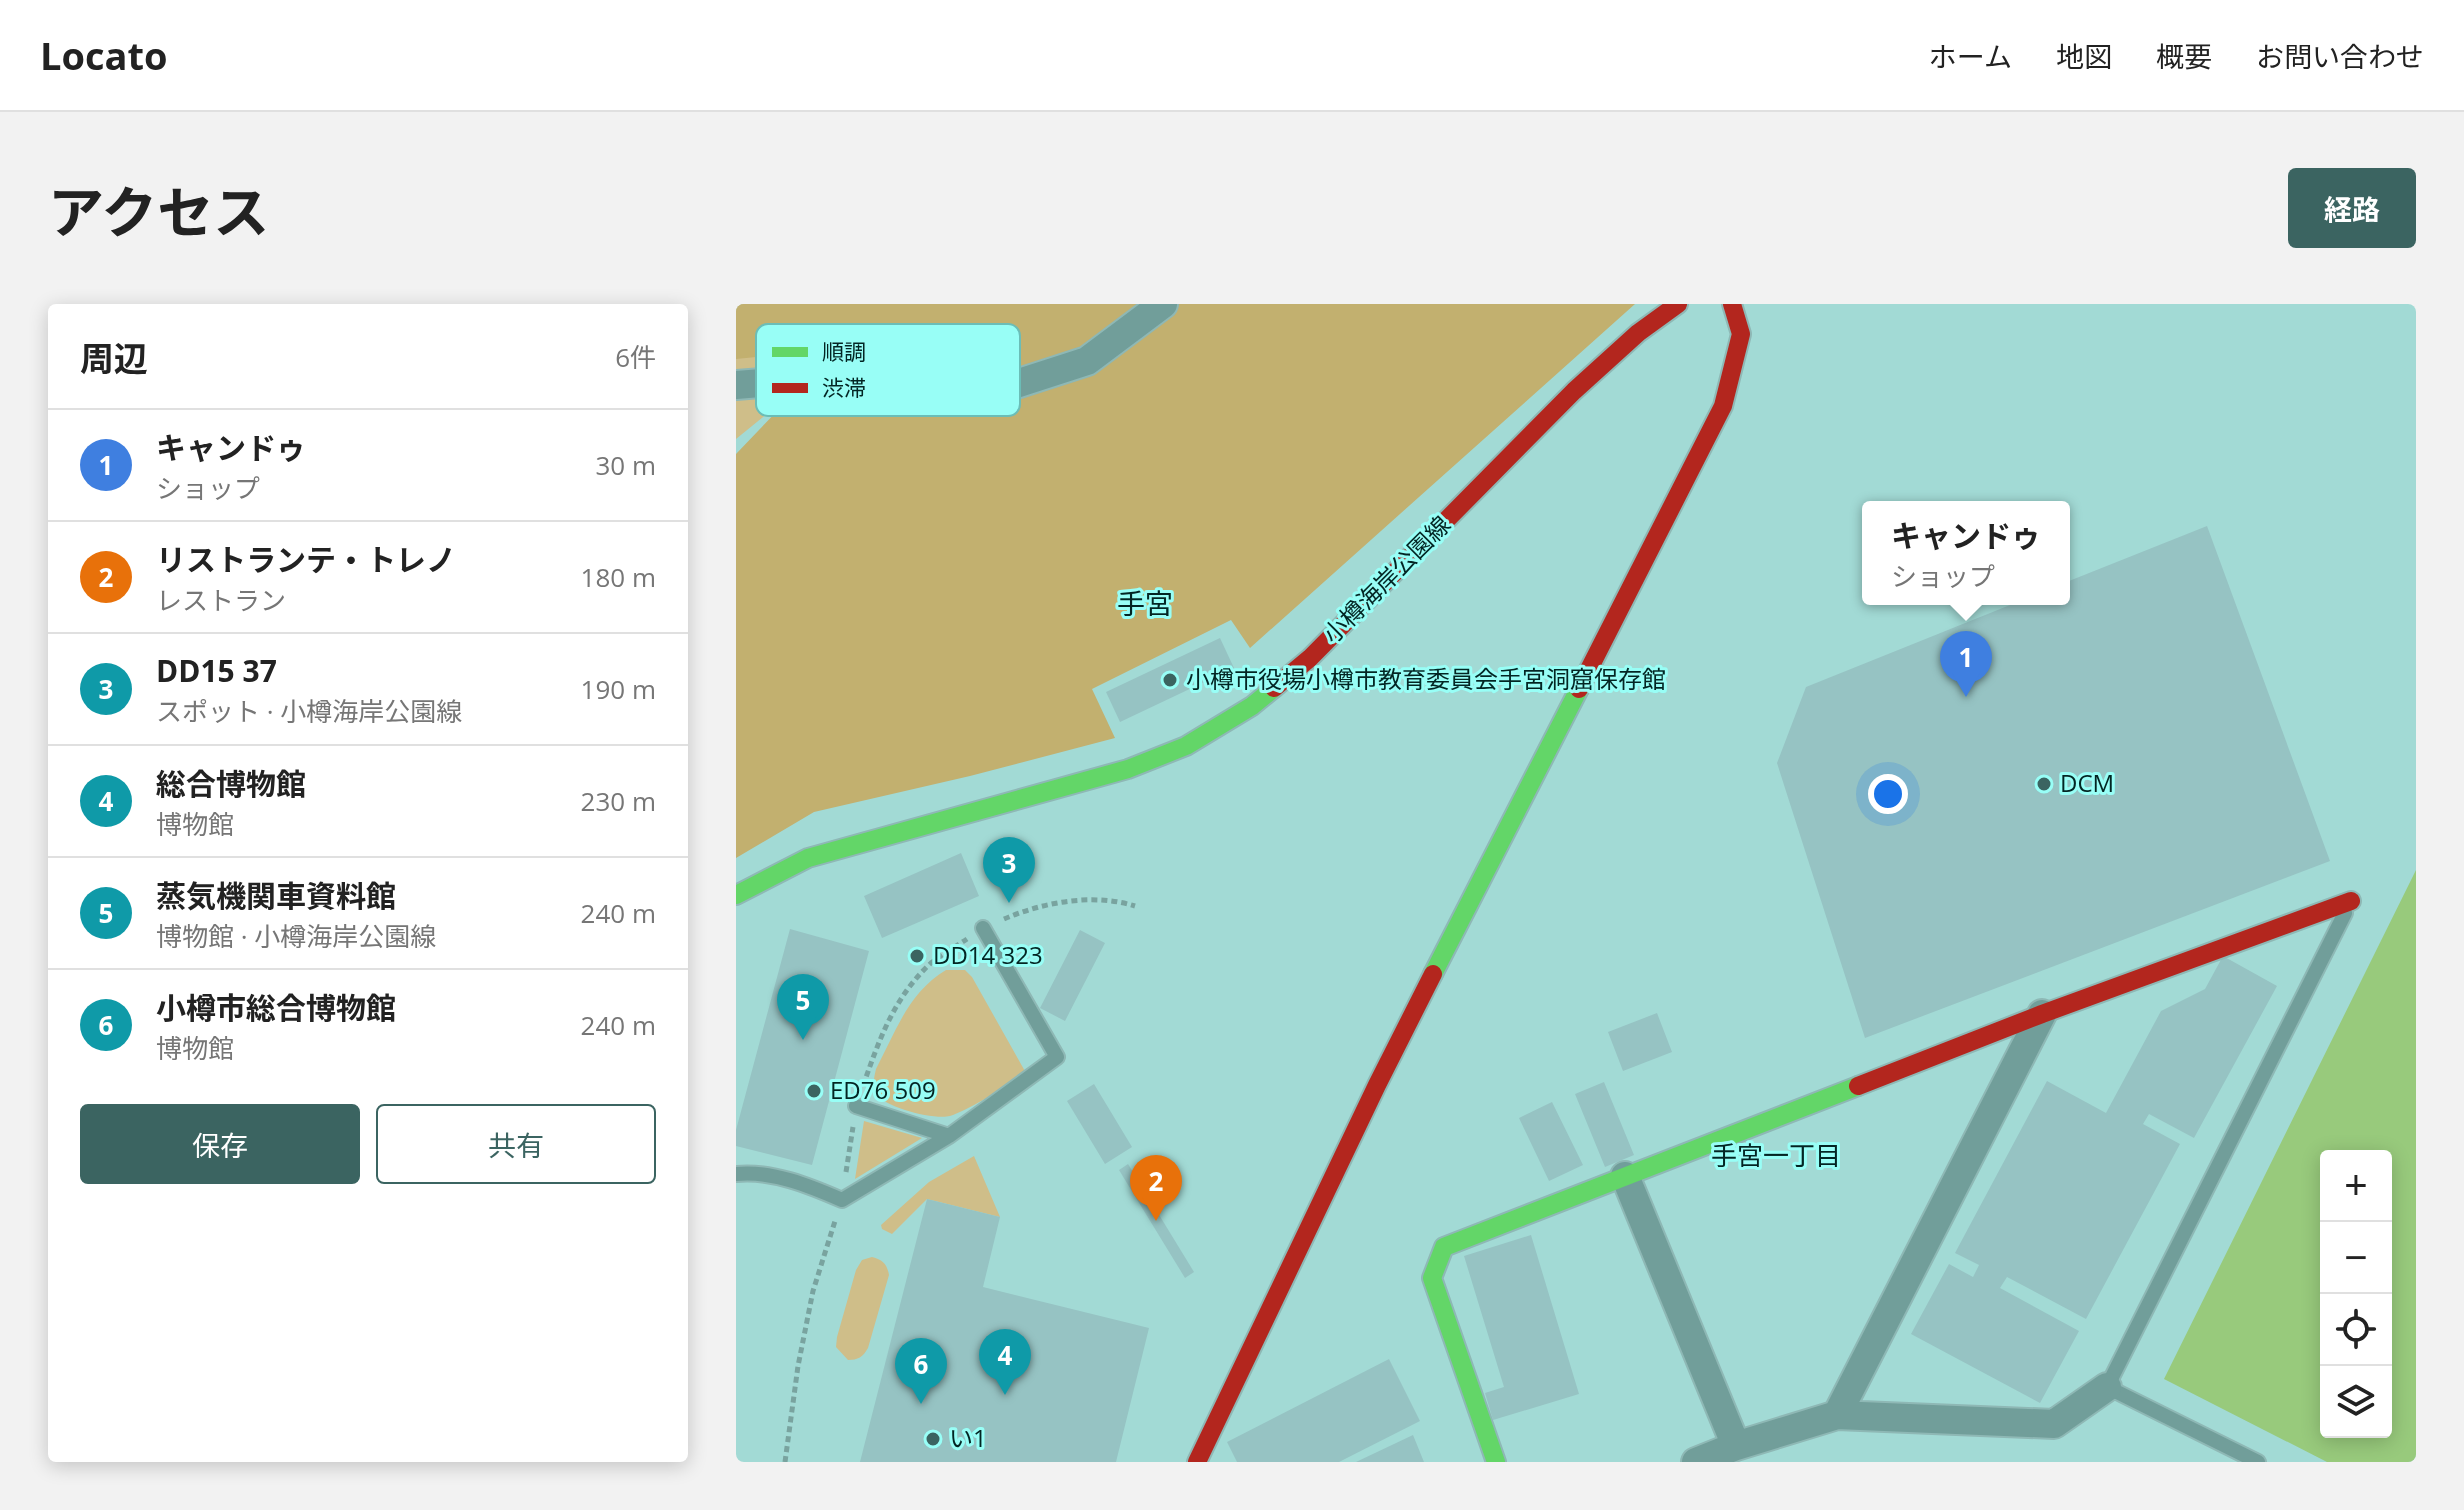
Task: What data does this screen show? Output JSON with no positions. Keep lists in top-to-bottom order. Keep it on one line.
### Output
{"streets":{"street":["小樽海岸公園線"]},"districts":["手宮","手宮一丁目"],"places":["小樽市役場小樽市教育委員会手宮洞窟保存館","DCM","DD14 323","ED76 509","い1"],"legend":["順調","渋滞"],"page":{"header":"Locato","nav":["ホーム","地図","概要","お問い合わせ"],"title":"アクセス","buttons":["経路",["保存","共有"]],"heading":["周辺","6件"],"list":[{"mark":"1","name":"キャンドゥ","note":"ショップ","value":"30 m"},{"mark":"2","name":"リストランテ・トレノ","note":"レストラン","value":"180 m"},{"mark":"3","name":"DD15 37","note":"スポット · 小樽海岸公園線","value":"190 m"},{"mark":"4","name":"総合博物館","note":"博物館","value":"230 m"},{"mark":"5","name":"蒸気機関車資料館","note":"博物館 · 小樽海岸公園線","value":"240 m"},{"mark":"6","name":"小樽市総合博物館","note":"博物館","value":"240 m"}],"popup":["キャンドゥ","ショップ"],"pins":["1","3","5","2","4","6"],"map_buttons":["+","−"]}}
